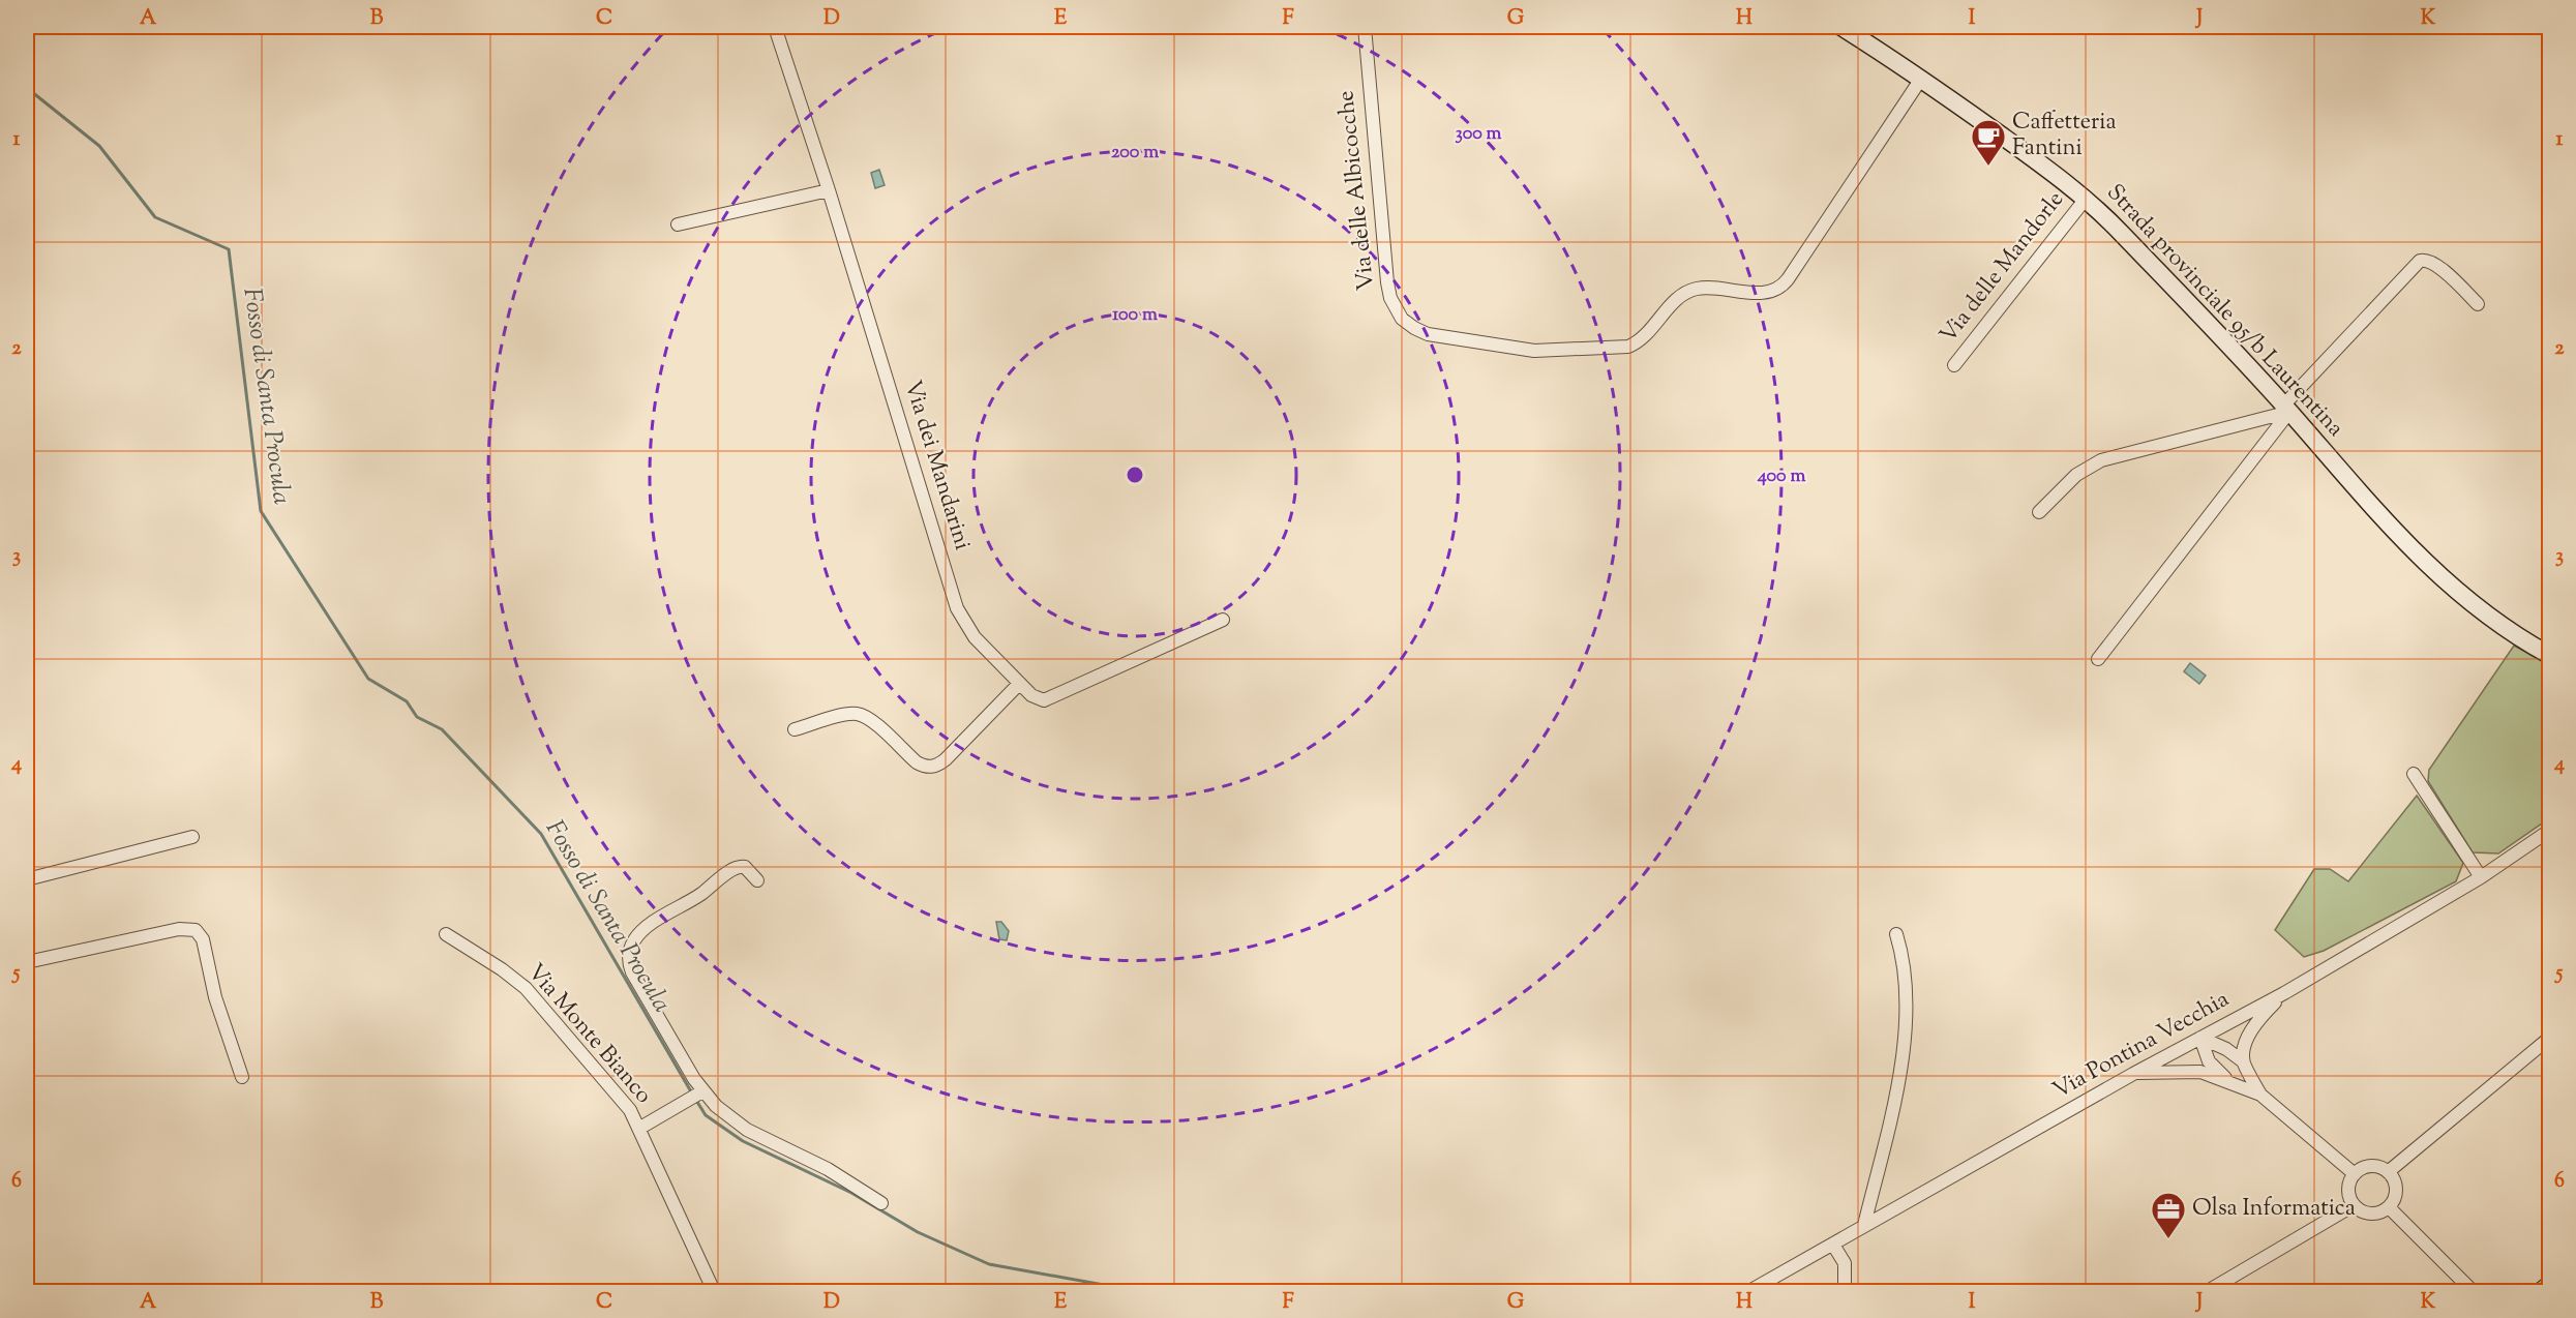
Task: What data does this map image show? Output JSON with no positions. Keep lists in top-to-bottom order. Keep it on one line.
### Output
{"streets":{"main road":["Strada provinciale 95/b Laurentina"],"street":["Via delle Albicocche","Via delle Mandorle","Via dei Mandarini","Via Monte Bianco","Via Pontina Vecchia"]},"crossings":[["Via delle Albicocche","Strada provinciale 95/b Laurentina"],["Via delle Mandorle","Strada provinciale 95/b Laurentina"]],"water":["Fosso di Santa Procula"],"places":{"cafe":["Caffetteria Fantini"],"office":["Olsa Informatica"]},"grid":{"columns":["A","B","C","D","E","F","G","H","I","J","K"],"rows":["1","2","3","4","5","6"]},"rings":["300 m","200 m","100 m","400 m"]}
